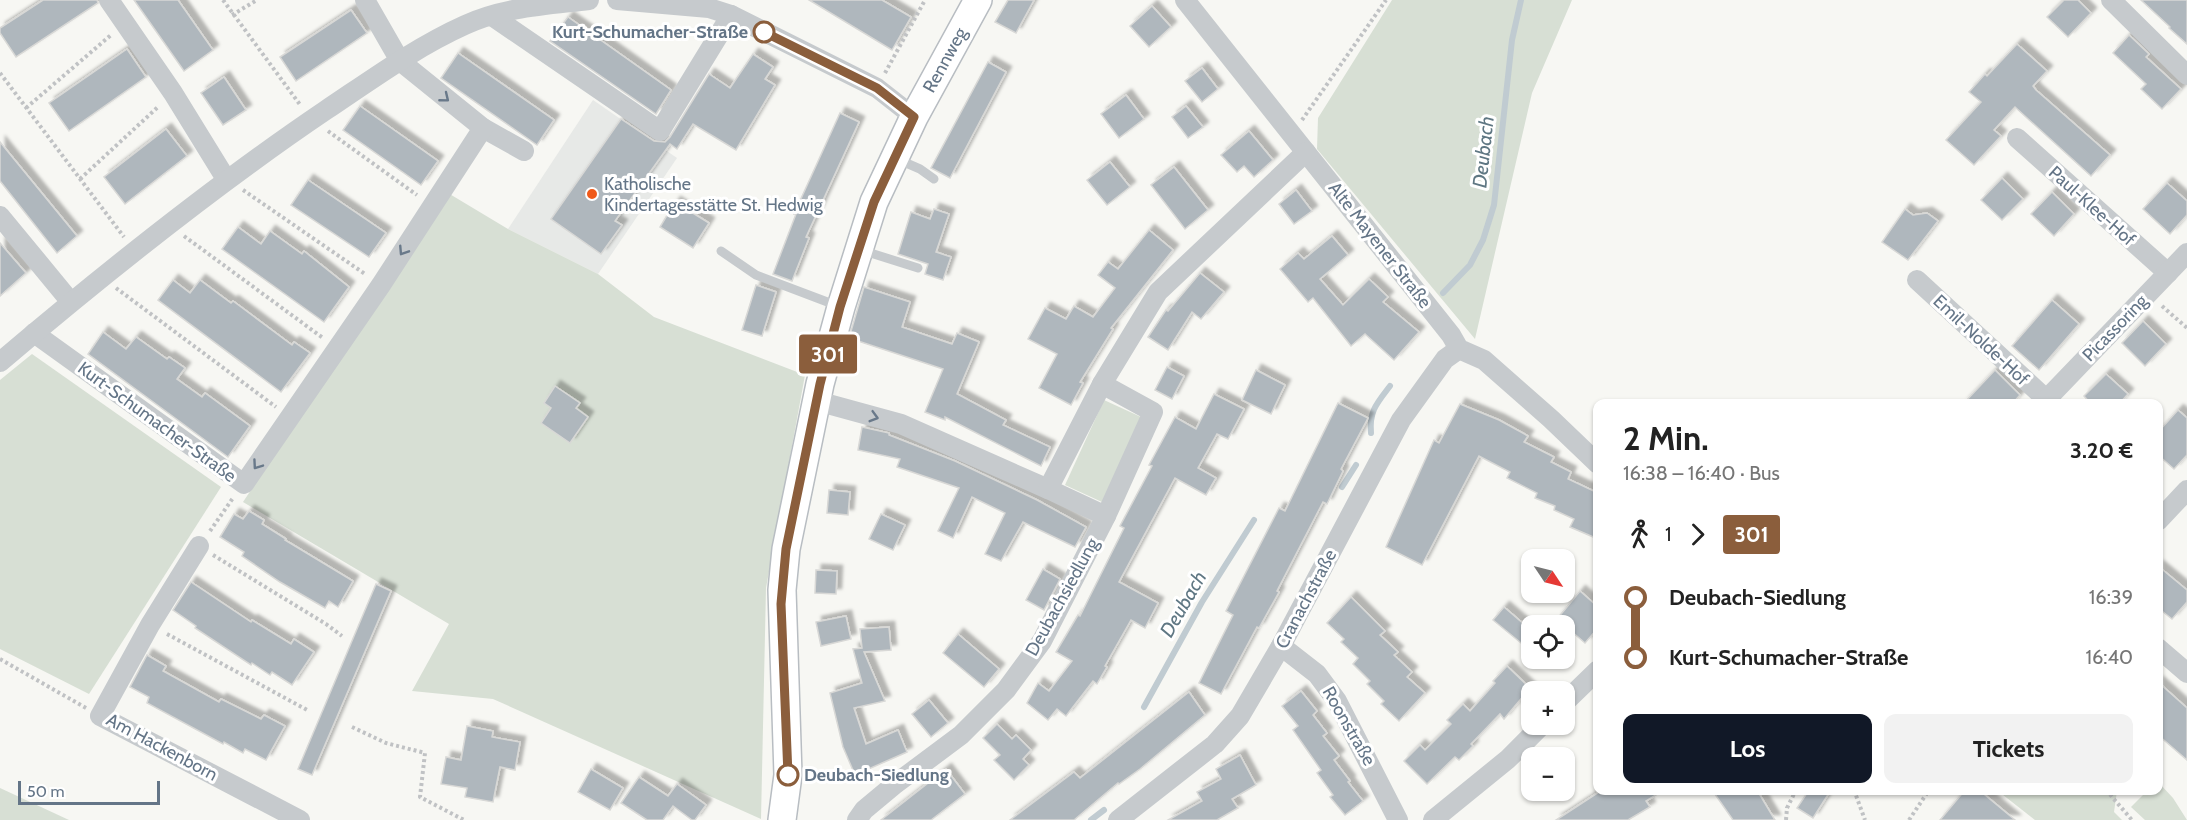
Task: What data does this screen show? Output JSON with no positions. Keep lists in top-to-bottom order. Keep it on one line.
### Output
{"streets":{"street":["Rennweg","Paul-Klee-Hof","Alte Mayener Straße","Picassoring","Emil-Nolde-Hof","Kurt-Schumacher-Straße","Deubachsiedlung","Cranachstraße","Roonstraße","Am Hackenborn"]},"crossings":[["Rennweg","Deubachsiedlung"],["Paul-Klee-Hof","Picassoring"],["Alte Mayener Straße","Cranachstraße"],["Cranachstraße","Roonstraße"]],"water":["Deubach"],"places":["Kurt-Schumacher-Straße","Katholische Kindertagesstätte St. Hedwig","Deubach-Siedlung"],"lines":["bus line 301"],"scale_bar":"50 m","north":"bottom right","page":{"on_map":"301","heading":["2 Min.","16:38 – 16:40 · Bus","3.20 €"],"legs":["1","301"],"map_buttons":["+","−"],"list":[{"name":"Deubach-Siedlung","value":"16:39"},{"name":"Kurt-Schumacher-Straße","value":"16:40"}],"buttons":["Los","Tickets"],"scale":"50 m"}}
